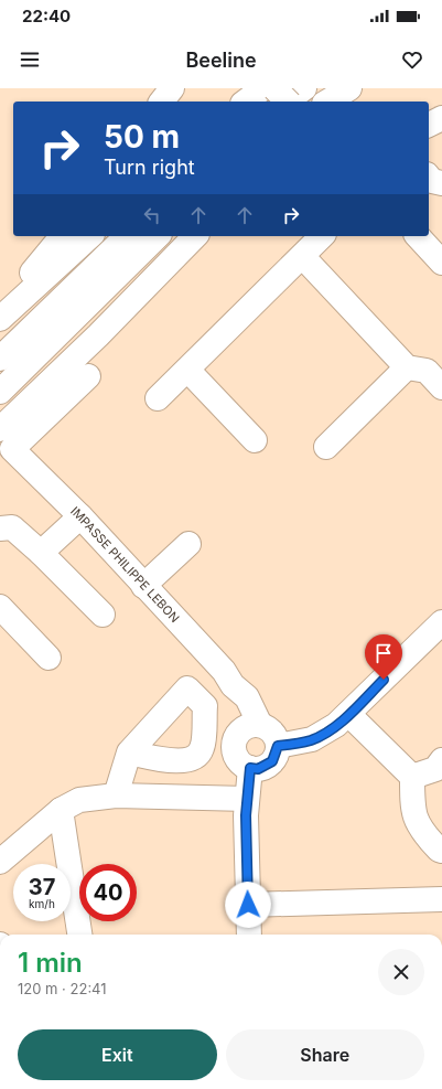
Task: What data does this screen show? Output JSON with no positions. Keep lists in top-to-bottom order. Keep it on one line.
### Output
{"streets":{"main road":["IMPASSE PHILIPPE LEBON"]},"page":{"status":"22:40","header":"Beeline","turn":["50 m","Turn right"],"speed":"37 km/h","limit":"40","heading":["1 min","120 m · 22:41"],"buttons":["Exit","Share"]}}
